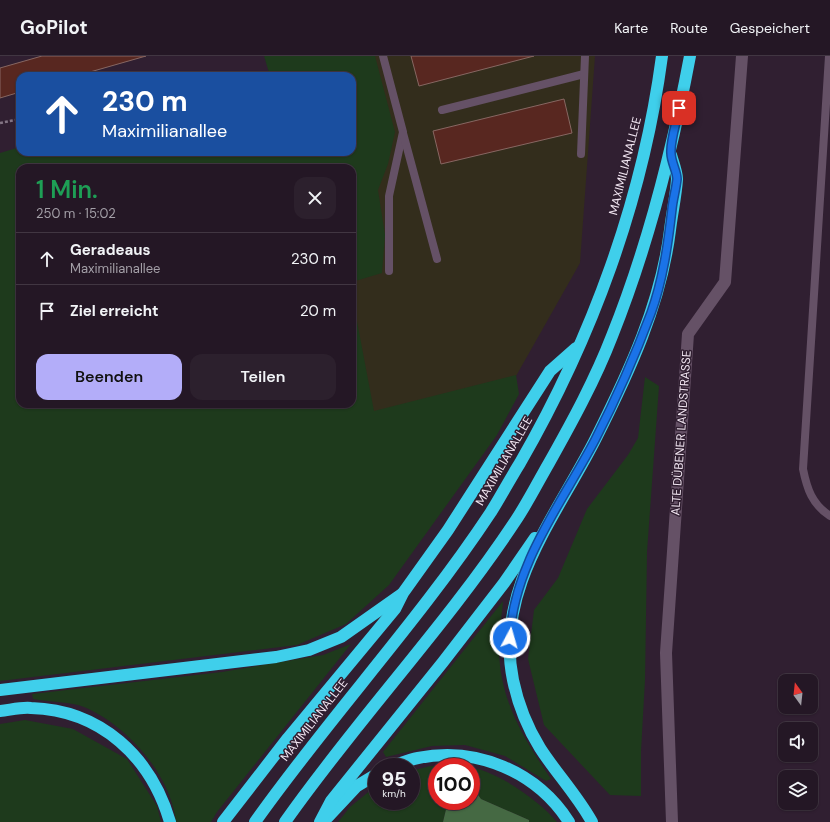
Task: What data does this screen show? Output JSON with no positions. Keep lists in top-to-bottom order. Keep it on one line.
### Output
{"streets":{"highway":["MAXIMILIANALLEE"],"street":["ALTE DÜBENER LANDSTRASSE"]},"north":"top","page":{"header":"GoPilot","nav":["Karte","Route","Gespeichert"],"turn":["230 m","Maximilianallee"],"heading":["1 Min.","250 m · 15:02"],"list":[{"name":"Geradeaus","note":"Maximilianallee","value":"230 m"},{"name":"Ziel erreicht","value":"20 m"}],"buttons":["Beenden","Teilen"],"speed":"95 km/h","limit":"100"}}
